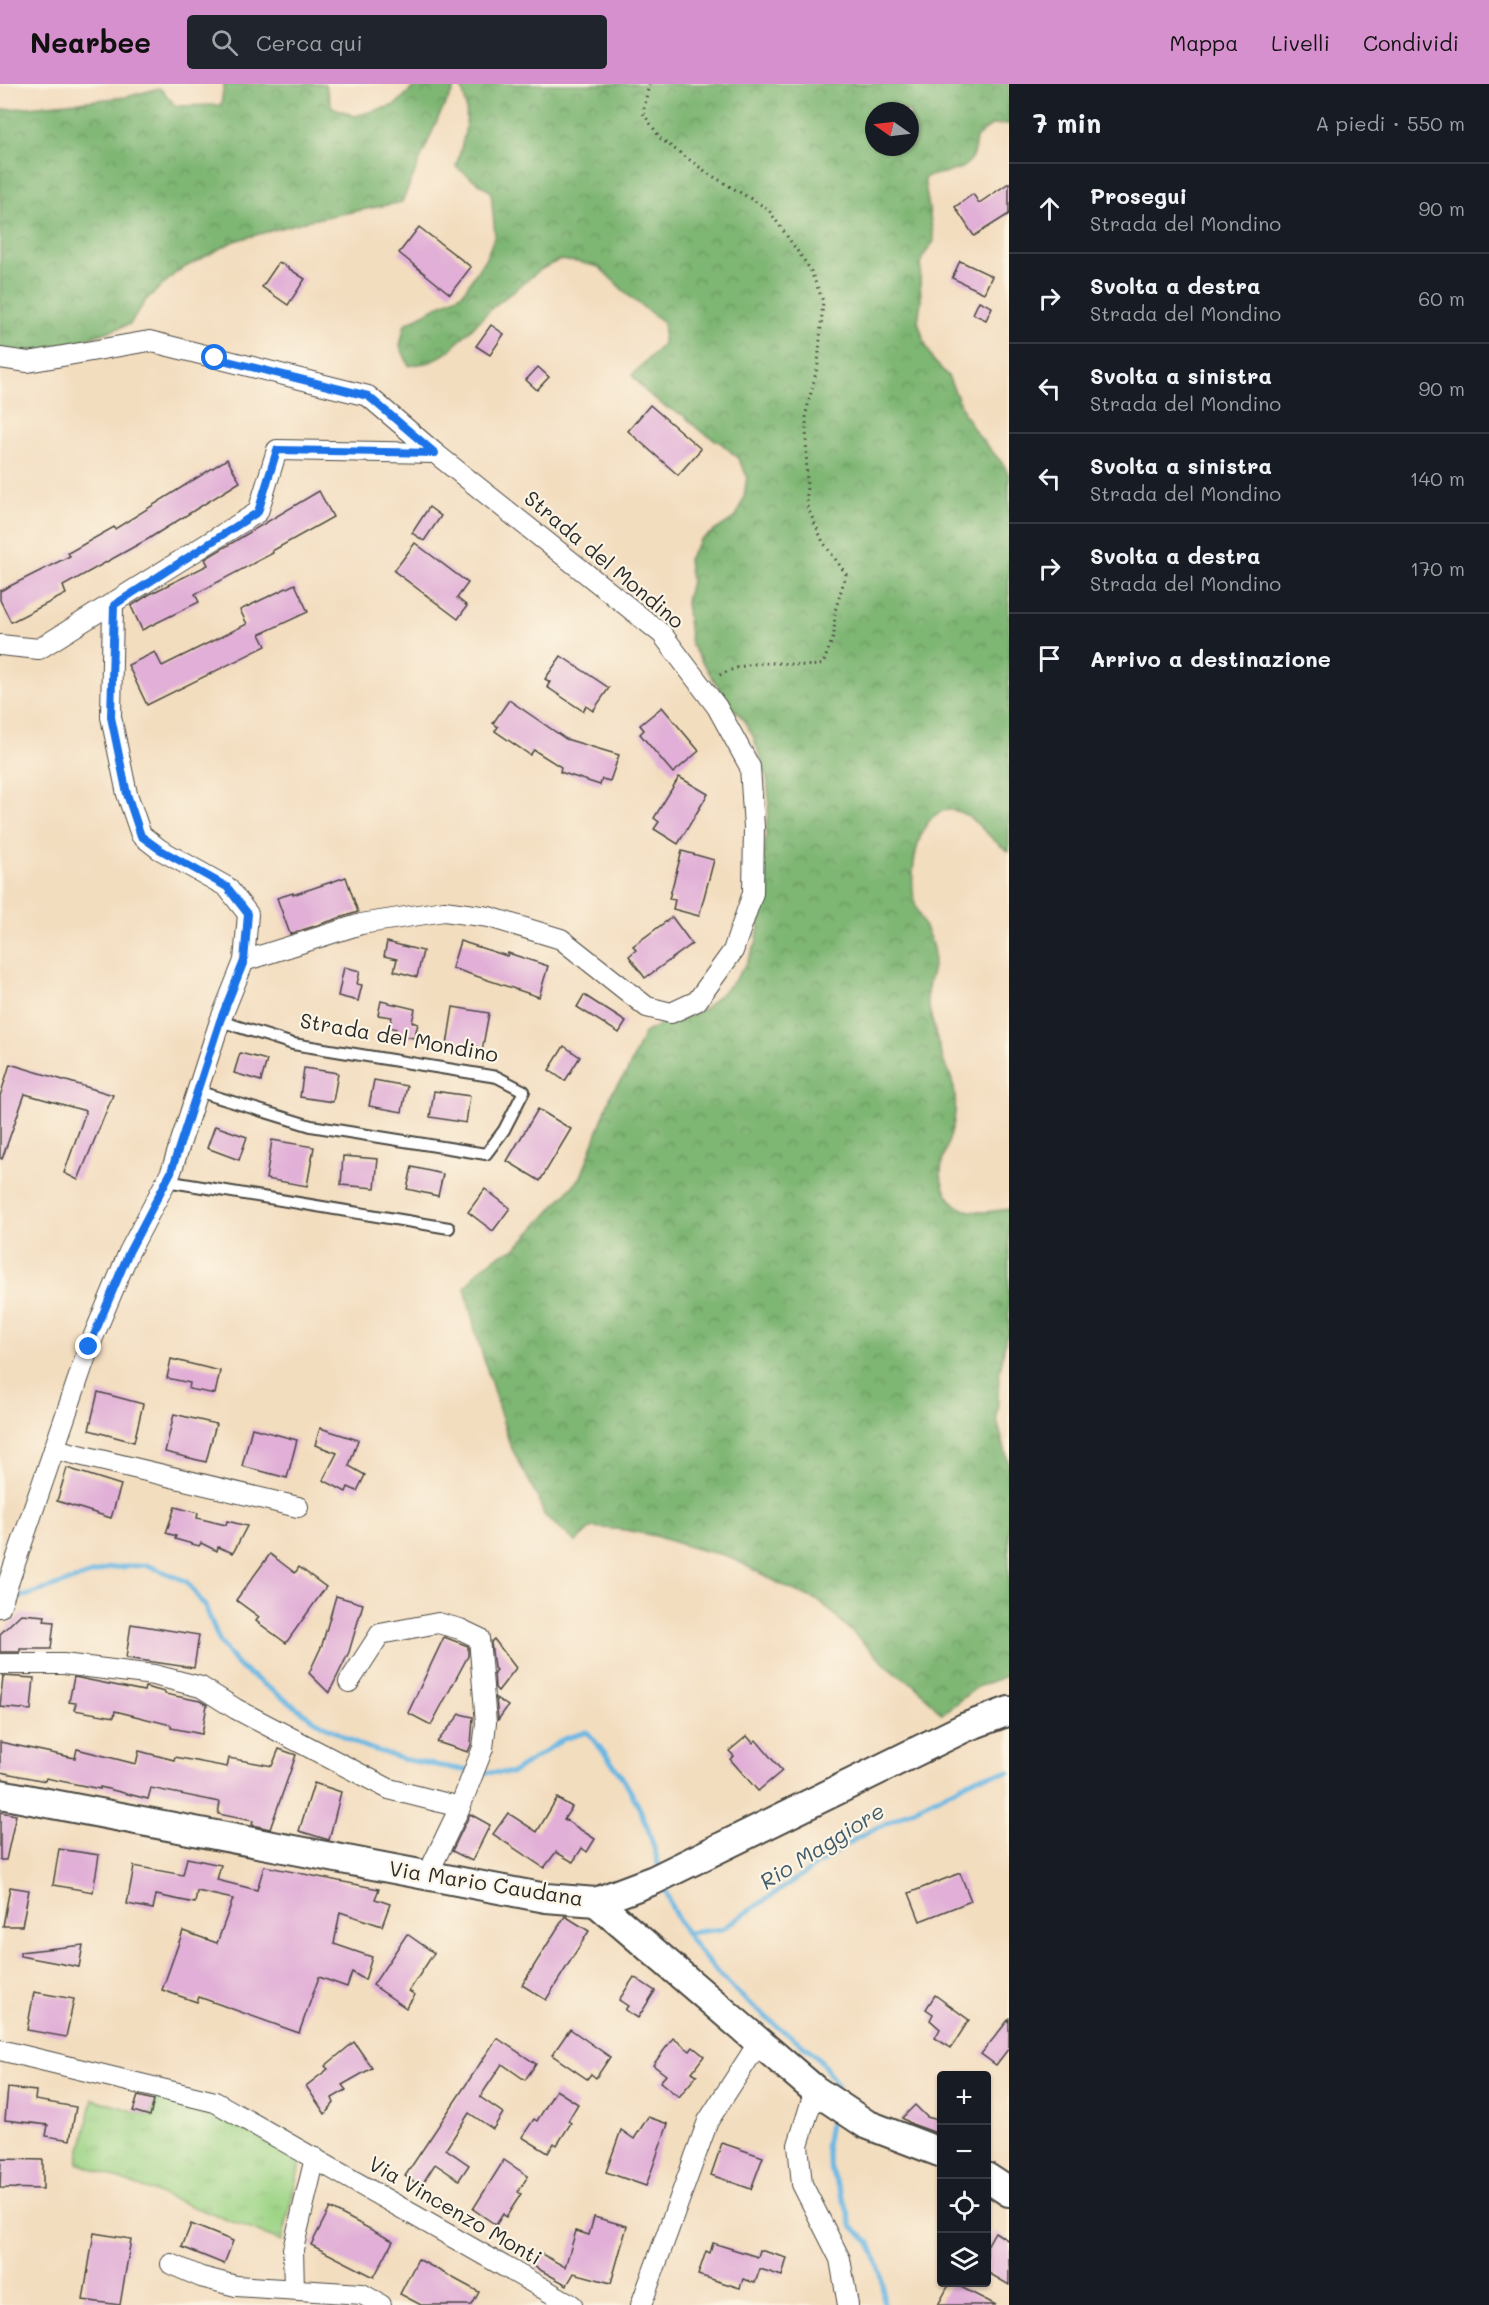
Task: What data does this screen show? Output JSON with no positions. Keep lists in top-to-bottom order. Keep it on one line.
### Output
{"streets":{"main road":["Via Mario Caudana"],"street":["Strada del Mondino","Via Vincenzo Monti"]},"water":["Rio Maggiore"],"north":"left","page":{"header":"Nearbee","search":"Cerca qui","nav":["Mappa","Livelli","Condividi"],"heading":["7 min","A piedi · 550 m"],"list":[["Prosegui","Strada del Mondino","90 m"],["Svolta a destra","Strada del Mondino","60 m"],["Svolta a sinistra","Strada del Mondino","90 m"],["Svolta a sinistra","Strada del Mondino","140 m"],["Svolta a destra","Strada del Mondino","170 m"],"Arrivo a destinazione"],"map_buttons":["+","−"]}}
